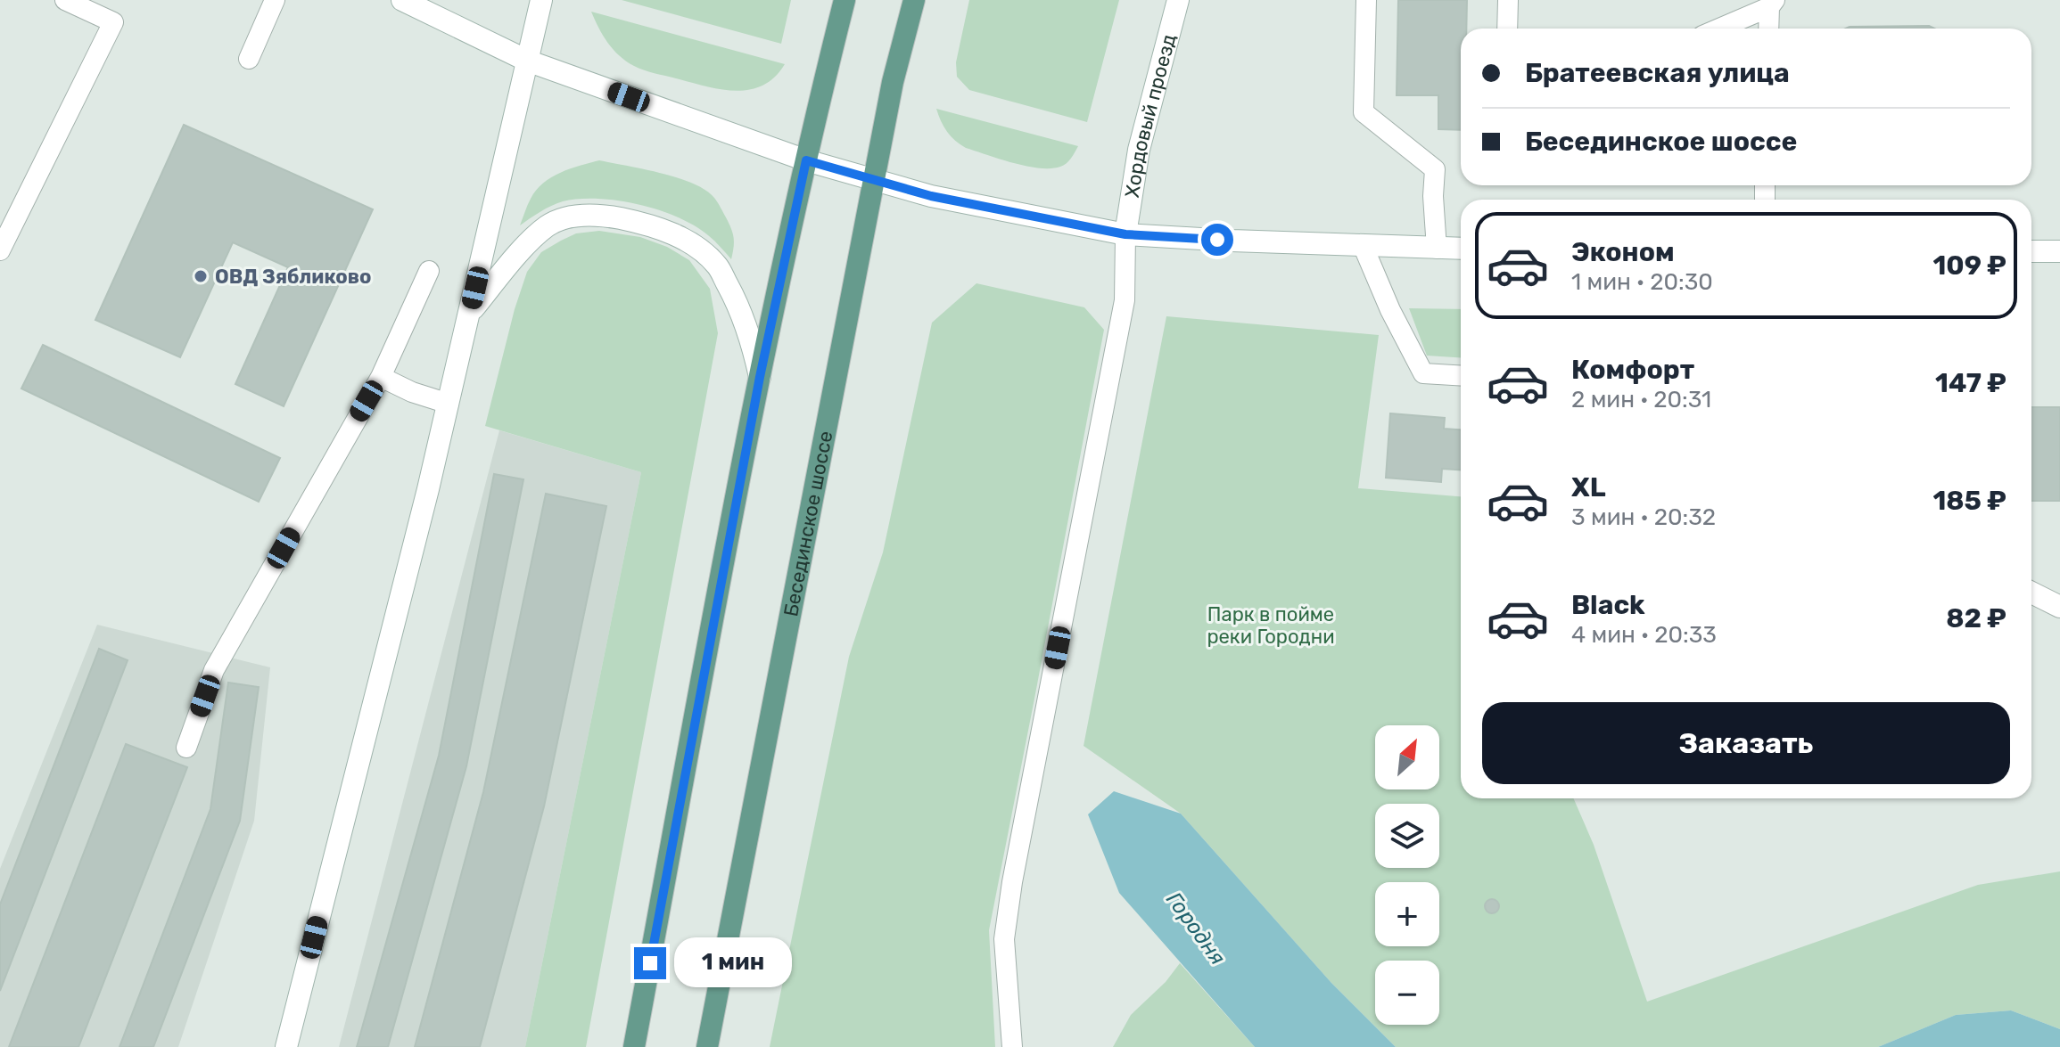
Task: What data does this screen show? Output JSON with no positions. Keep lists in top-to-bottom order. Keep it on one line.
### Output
{"streets":{"main road":["Бесединское шоссе"],"street":["Хордовый проезд"]},"water":["Городня"],"parks":["Парк в пойме реки Городни"],"places":["ОВД Зябликово"],"north":"top right","page":{"banner":["Братеевская улица","Бесединское шоссе"],"list":[{"name":"Эконом","note":"1 мин · 20:30","value":"109 ₽"},{"name":"Комфорт","note":"2 мин · 20:31","value":"147 ₽"},{"name":"XL","note":"3 мин · 20:32","value":"185 ₽"},{"name":"Black","note":"4 мин · 20:33","value":"82 ₽"}],"buttons":"Заказать","map_buttons":["+","−"],"bubble":"1 мин"}}
